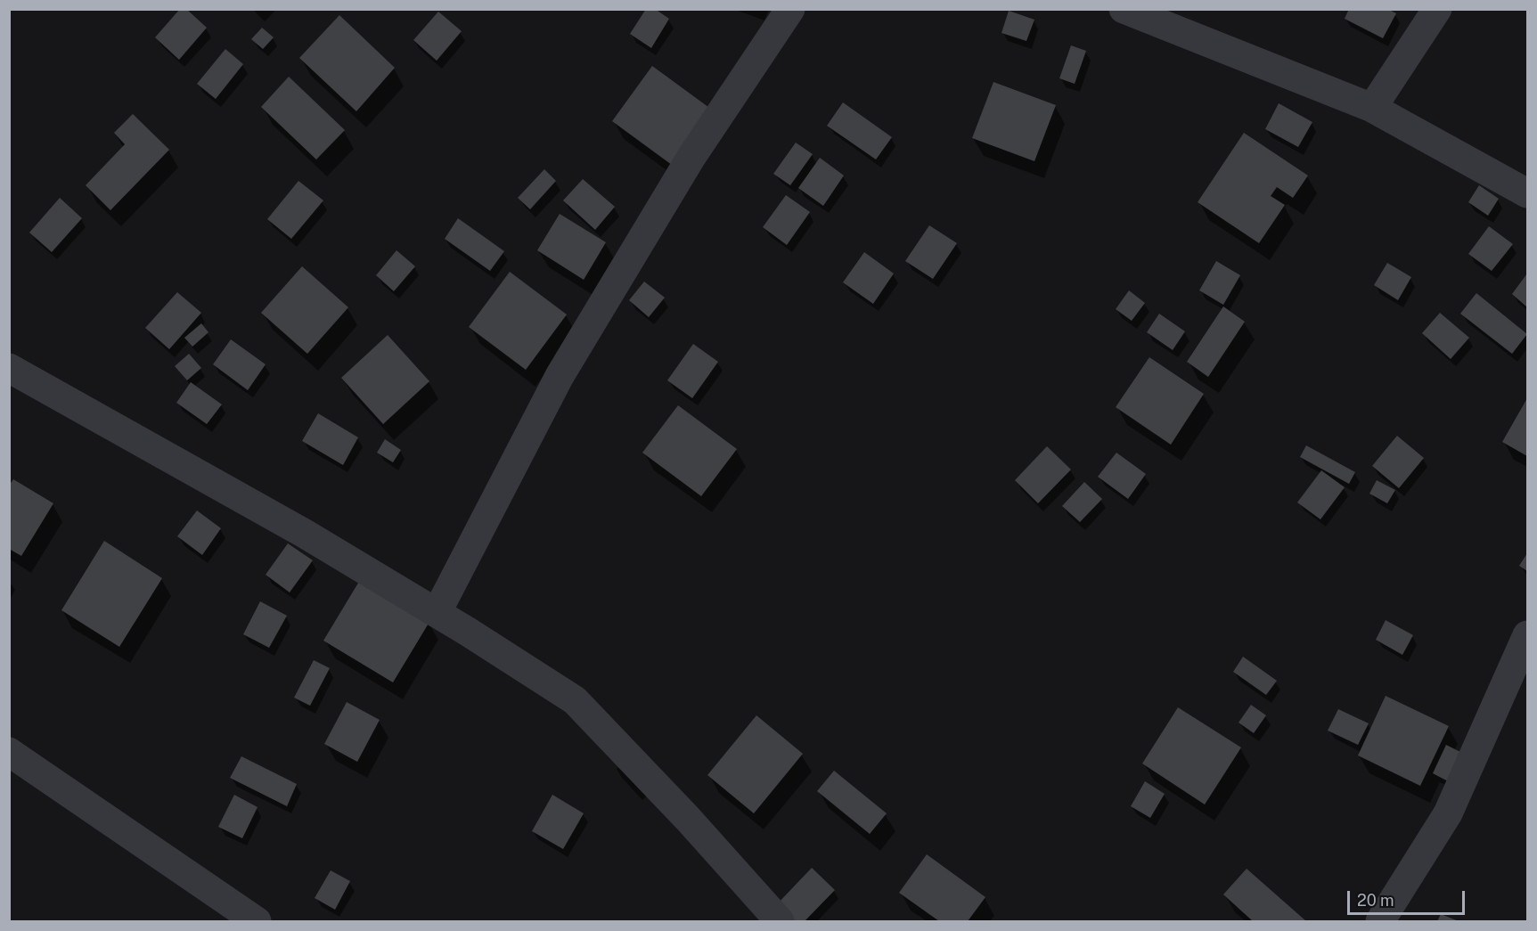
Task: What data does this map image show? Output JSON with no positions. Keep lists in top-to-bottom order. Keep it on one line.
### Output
{"scale_bar":"20 m"}
